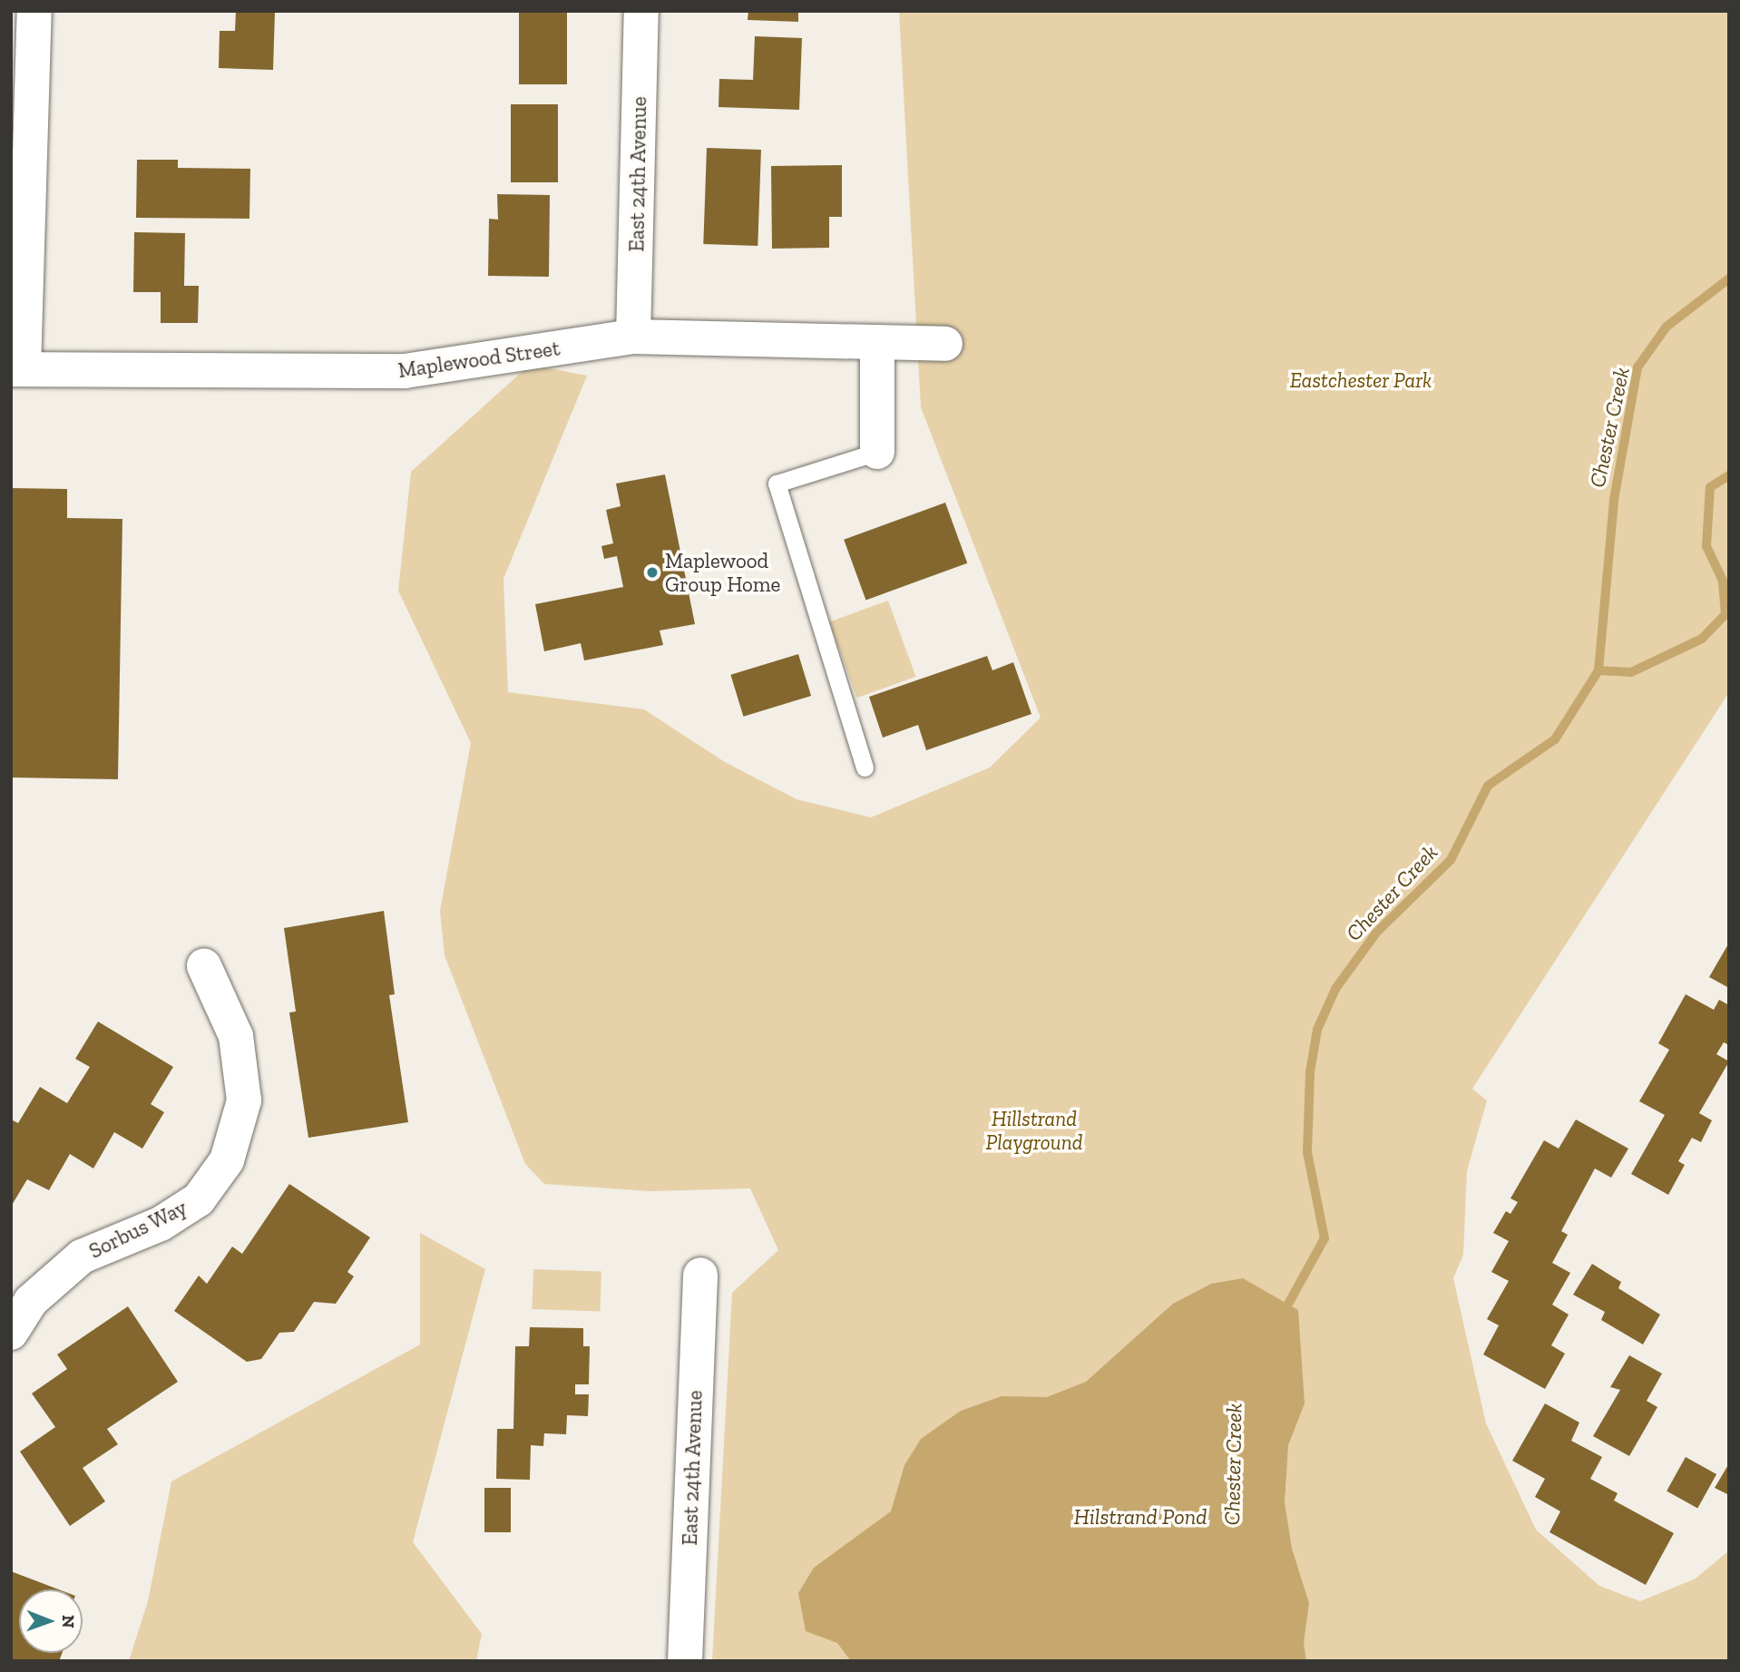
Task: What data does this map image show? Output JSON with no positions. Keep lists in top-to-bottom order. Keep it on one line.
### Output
{"streets":{"street":["East 24th Avenue","Maplewood Street","Sorbus Way"]},"crossings":[["East 24th Avenue","Maplewood Street"]],"water":["Chester Creek","Hilstrand Pond"],"parks":["Eastchester Park","Hillstrand Playground"],"places":["Maplewood Group Home"],"north":"right"}
